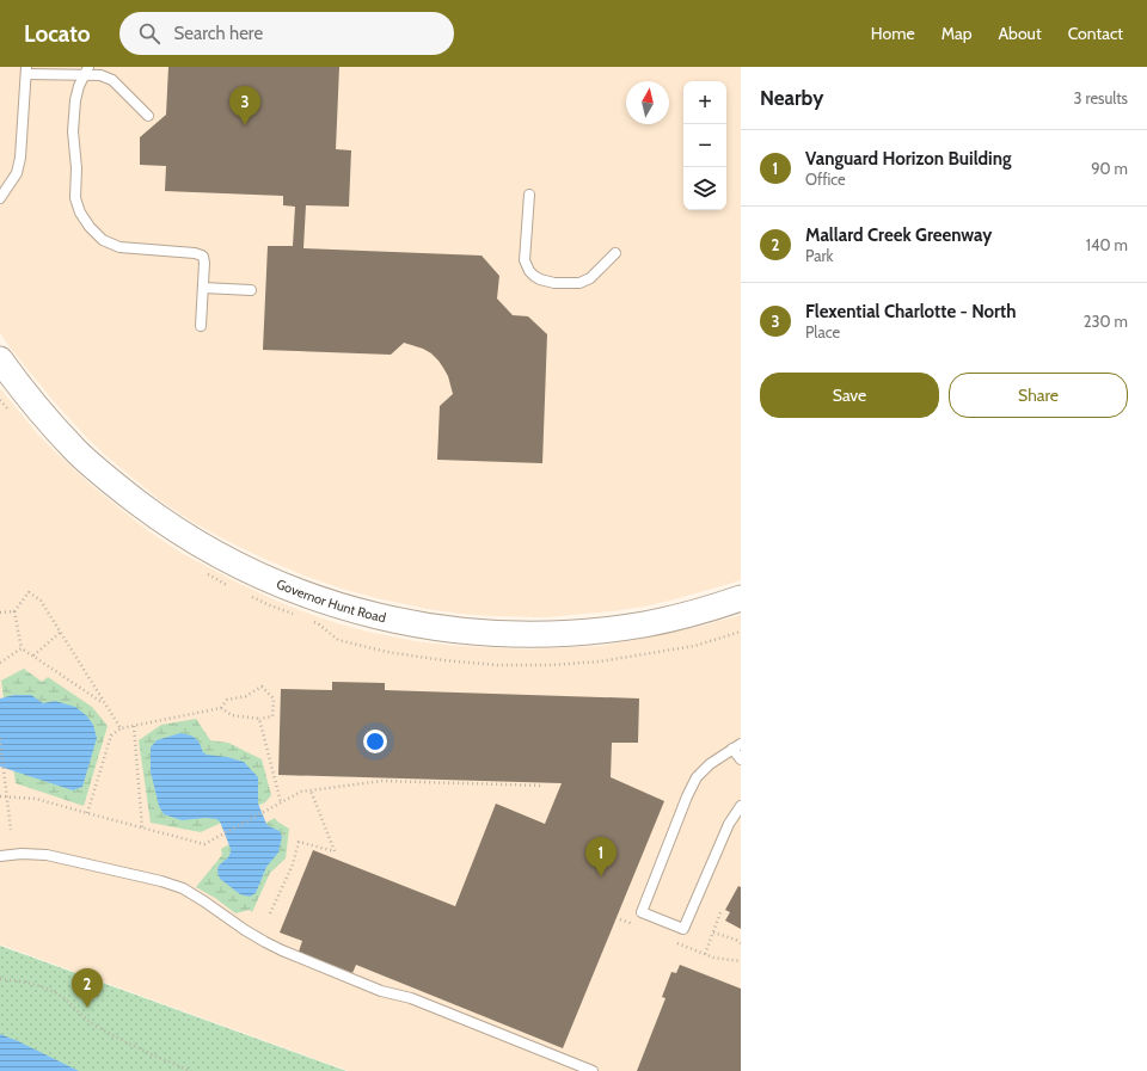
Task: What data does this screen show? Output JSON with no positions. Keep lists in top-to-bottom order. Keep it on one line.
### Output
{"streets":{"street":["Governor Hunt Road"]},"north":"top","page":{"header":"Locato","search":"Search here","nav":["Home","Map","About","Contact"],"heading":["Nearby","3 results"],"map_buttons":["+","−"],"pins":["3","1","2"],"list":[{"mark":"1","name":"Vanguard Horizon Building","note":"Office","value":"90 m"},{"mark":"2","name":"Mallard Creek Greenway","note":"Park","value":"140 m"},{"mark":"3","name":"Flexential Charlotte - North","note":"Place","value":"230 m"}],"buttons":["Save","Share"]}}
